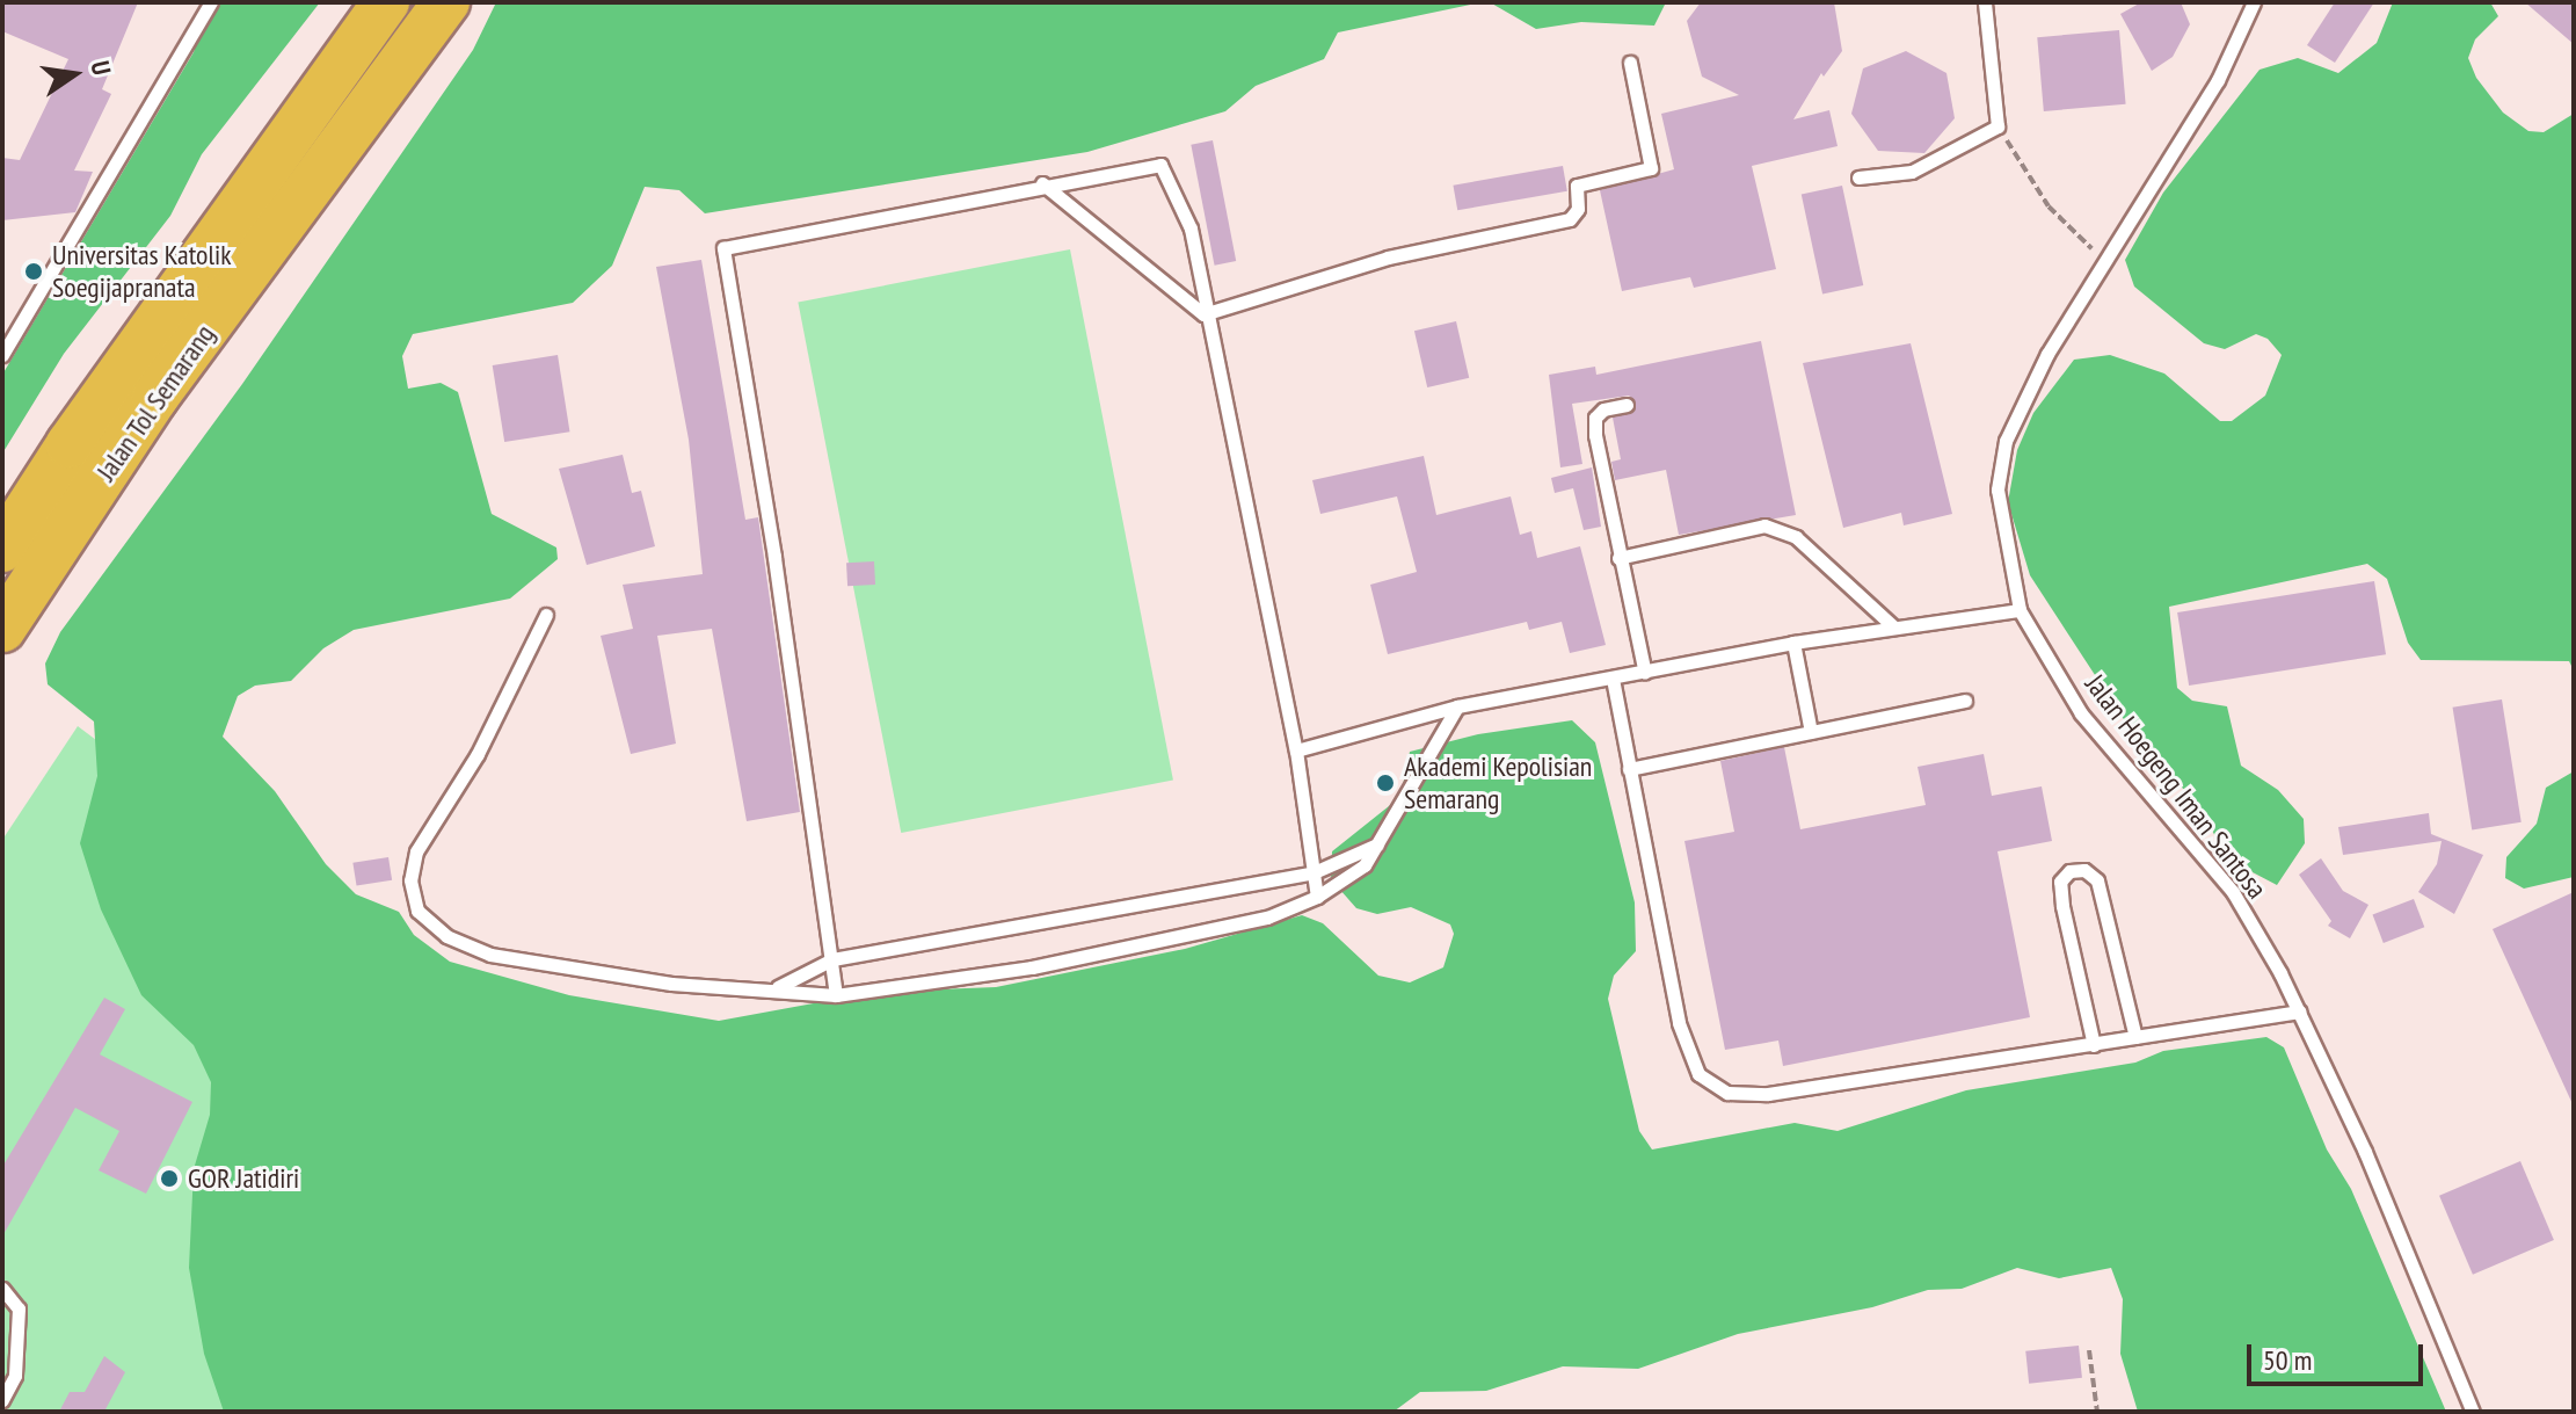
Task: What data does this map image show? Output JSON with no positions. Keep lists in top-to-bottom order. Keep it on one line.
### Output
{"streets":{"highway":["Jalan Tol Semarang"],"lane":["Jalan Hoegeng Iman Santosa"]},"places":["Universitas Katolik Soegijapranata","Akademi Kepolisian Semarang","GOR Jatidiri"],"scale_bar":"50 m","north":"right"}
